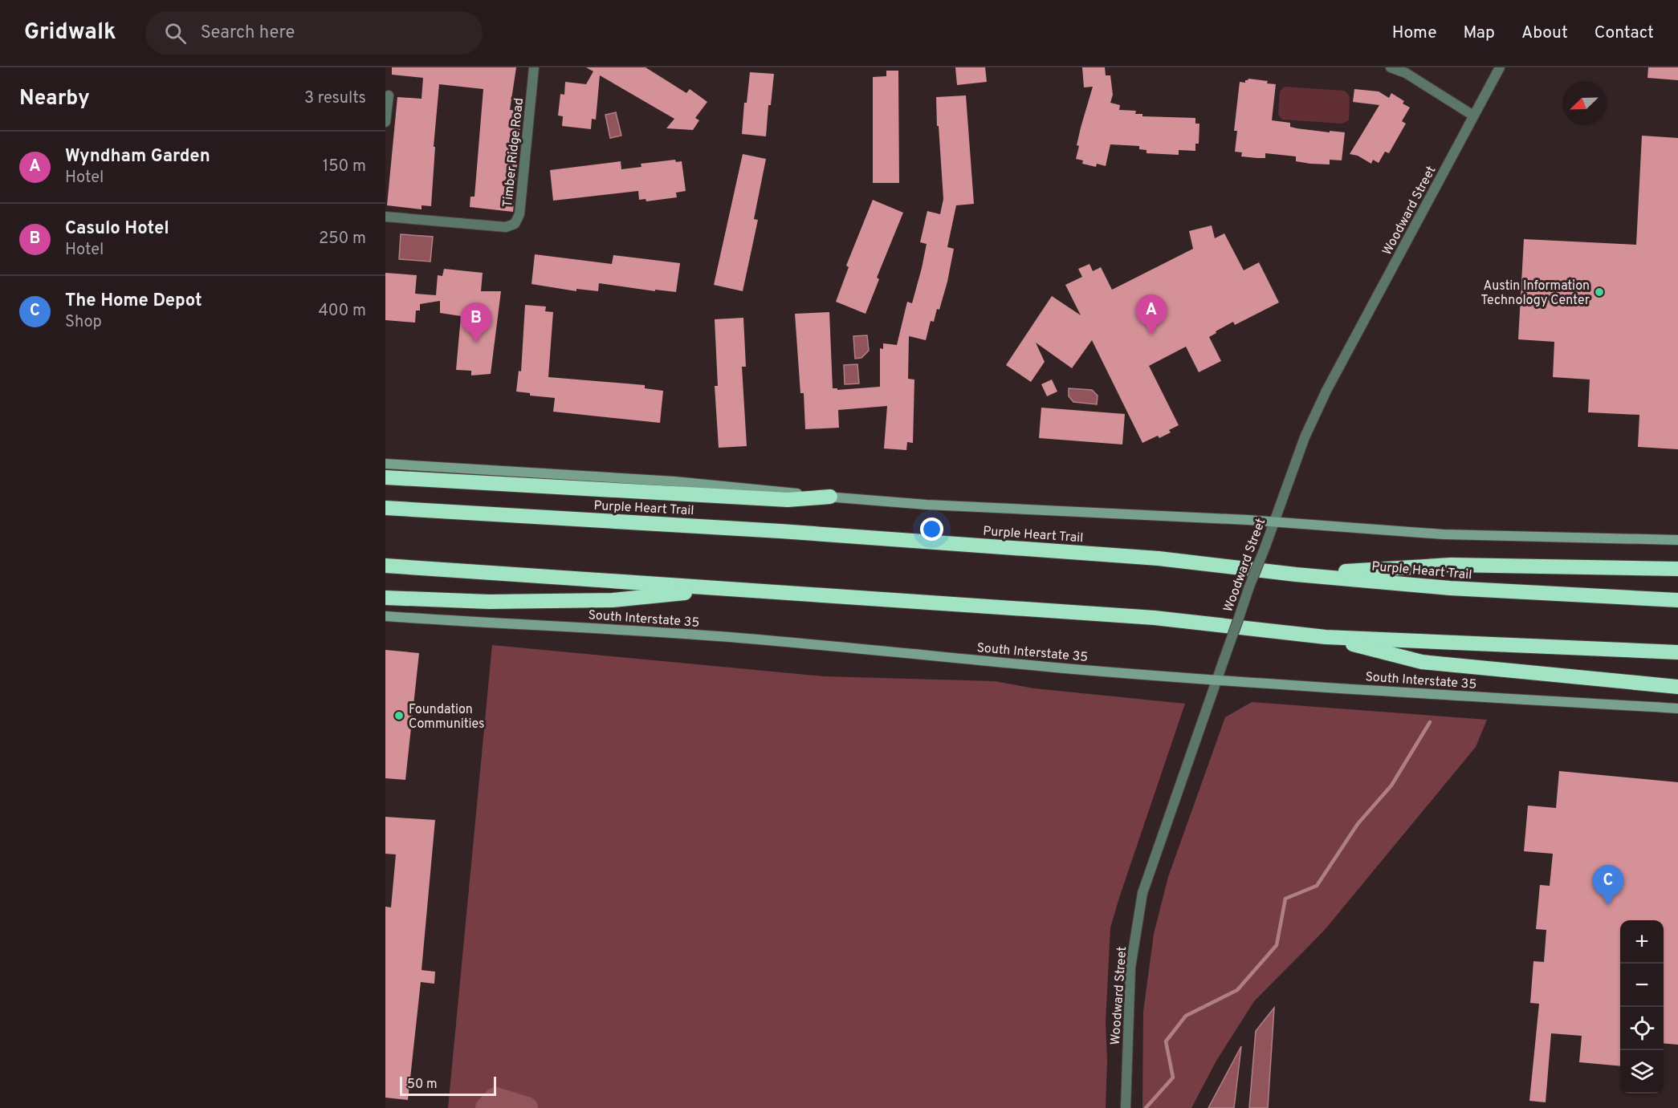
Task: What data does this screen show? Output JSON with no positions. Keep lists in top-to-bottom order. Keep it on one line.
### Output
{"streets":{"highway":["Purple Heart Trail"],"main road":["South Interstate 35"],"street":["Timber Ridge Road","Woodward Street"]},"crossings":[["Woodward Street","South Interstate 35"]],"places":["Austin Information Technology Center","Foundation Communities"],"scale_bar":"50 m","north":"bottom left","page":{"header":"Gridwalk","search":"Search here","nav":["Home","Map","About","Contact"],"heading":["Nearby","3 results"],"list":[{"mark":"A","name":"Wyndham Garden","note":"Hotel","value":"150 m"},{"mark":"B","name":"Casulo Hotel","note":"Hotel","value":"250 m"},{"mark":"C","name":"The Home Depot","note":"Shop","value":"400 m"}],"pins":["A","B","C"],"map_buttons":["+","−"],"scale":"50 m"}}
